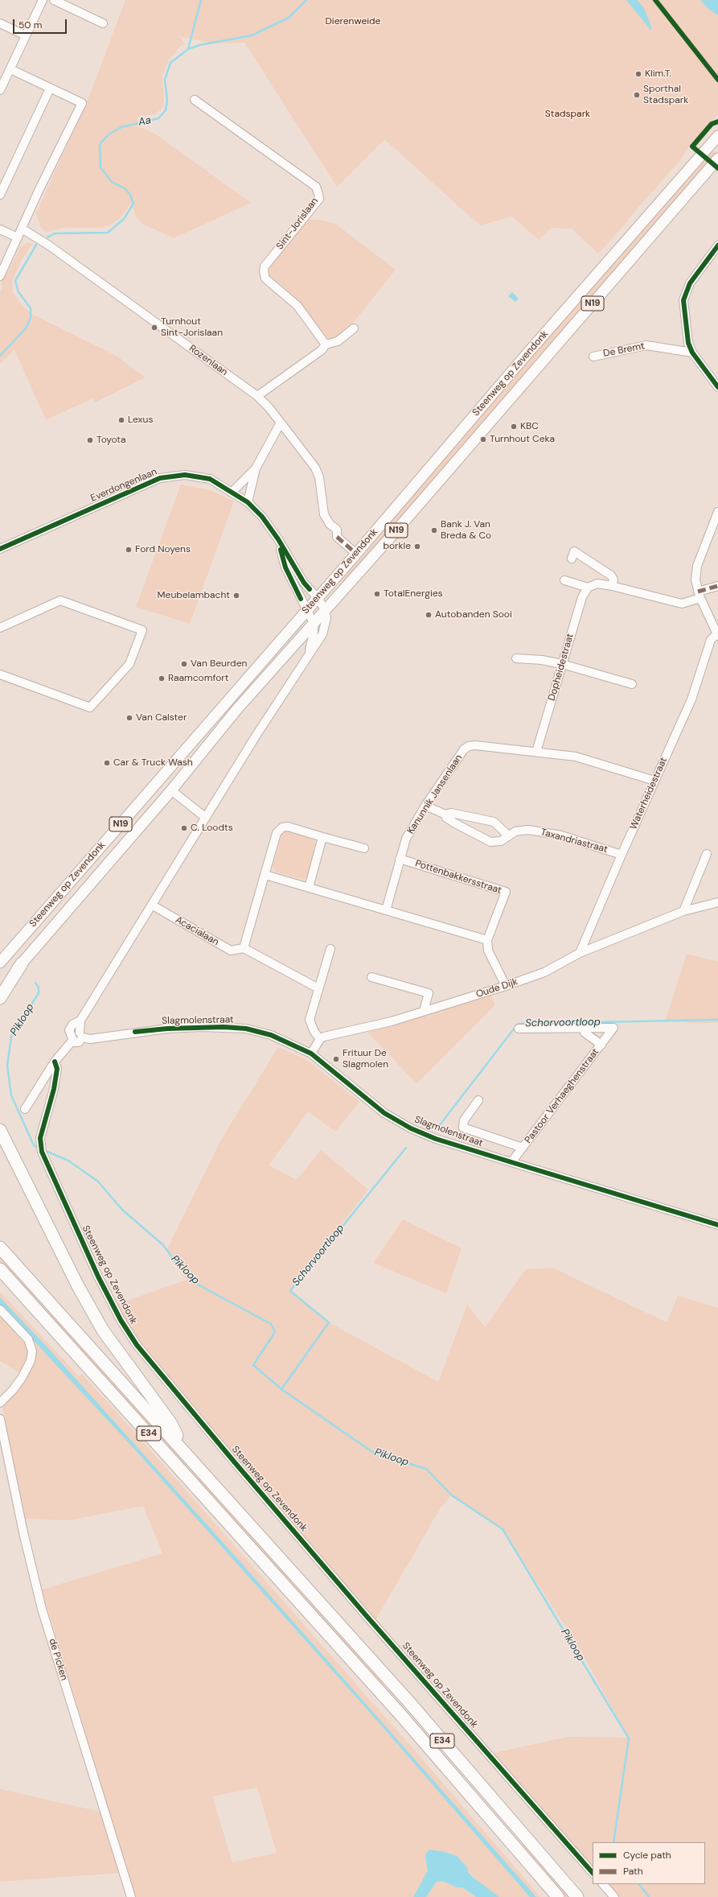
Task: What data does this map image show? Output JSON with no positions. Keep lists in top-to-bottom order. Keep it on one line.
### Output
{"streets":{"highway":["E34"],"main road":["N19","Steenweg op Zevendonk"],"street":["Sint-Jorislaan","De Bremt","Rozenlaan","Everdongenlaan","Dopheidestraat","Waterheidestraat","Kanunnik Jansenlaan","Taxandriastraat","Pottenbakkersstraat","Acacialaan","Oude Dijk","Slagmolenstraat","Pastoor Verhaeghenstraat","de Picken"]},"crossings":[["Rozenlaan","Steenweg op Zevendonk"],["Steenweg op Zevendonk","Everdongenlaan"],["Steenweg op Zevendonk","Acacialaan"],["Dopheidestraat","Kanunnik Jansenlaan"],["Waterheidestraat","Taxandriastraat"],["Waterheidestraat","Oude Dijk"],["Kanunnik Jansenlaan","Taxandriastraat"],["Kanunnik Jansenlaan","Pottenbakkersstraat"],["Slagmolenstraat","Pastoor Verhaeghenstraat"]],"water":["Aa","Pikloop","Schorvoortloop"],"parks":["Dierenweide","Stadspark"],"places":["Klim.T.","Sporthal Stadspark","Turnhout Sint-Jorislaan","Lexus","KBC","Turnhout Ceka","Toyota","Bank J. Van Breda & Co","borkle","Ford Noyens","TotalEnergies","Meubelambacht","Autobanden Sooi","Van Beurden","Raamcomfort","Van Calster","Car & Truck Wash","C. Loodts","Frituur De Slagmolen"],"legend":["Cycle path","Path"],"scale_bar":"50 m"}
